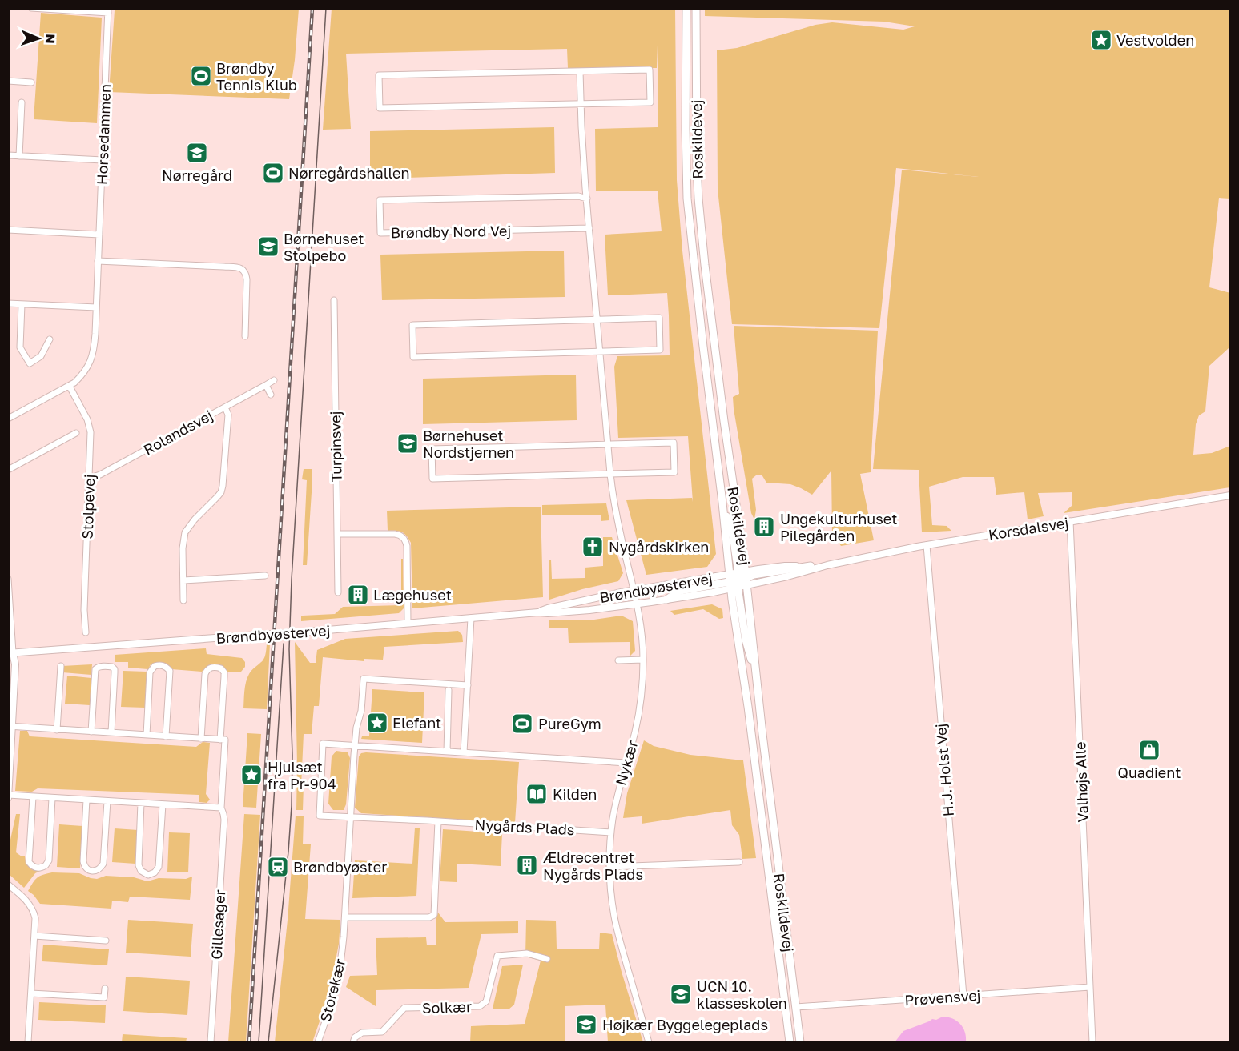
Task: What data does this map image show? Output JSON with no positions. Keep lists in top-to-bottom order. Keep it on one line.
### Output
{"streets":{"main road":["Roskildevej"],"street":["Horsedammen","Brøndby Nord Vej","Rolandsvej","Turpinsvej","Stolpevej","Korsdalsvej","Brøndbyøstervej","Nykær","H.J. Holst Vej","Valhøjs Alle","Nygårds Plads","Gillesager","Storekær","Prøvensvej","Solkær"]},"crossings":[["Horsedammen","Stolpevej"],["Roskildevej","Korsdalsvej"],["Roskildevej","Brøndbyøstervej"],["Roskildevej","Prøvensvej"],["Rolandsvej","Stolpevej"],["Korsdalsvej","Brøndbyøstervej"],["Korsdalsvej","H.J. Holst Vej"],["Korsdalsvej","Valhøjs Alle"],["Brøndbyøstervej","Nykær"],["Nykær","Nygårds Plads"],["H.J. Holst Vej","Prøvensvej"],["Valhøjs Alle","Prøvensvej"]],"places":{"place":["Vestvolden","Elefant","Hjulsæt fra Pr-904"],"sports":["Brøndby Tennis Klub","Nørregårdshallen","PureGym"],"school or university":["Nørregård","Børnehuset Stolpebo","Børnehuset Nordstjernen","UCN 10. klasseskolen","Højkær Byggelegeplads"],"building":["Ungekulturhuset Pilegården","Lægehuset","Ældrecentret Nygårds Plads"],"church":["Nygårdskirken"],"shop":["Quadient"],"library":["Kilden"],"station":["Brøndbyøster"]},"north":"right"}
